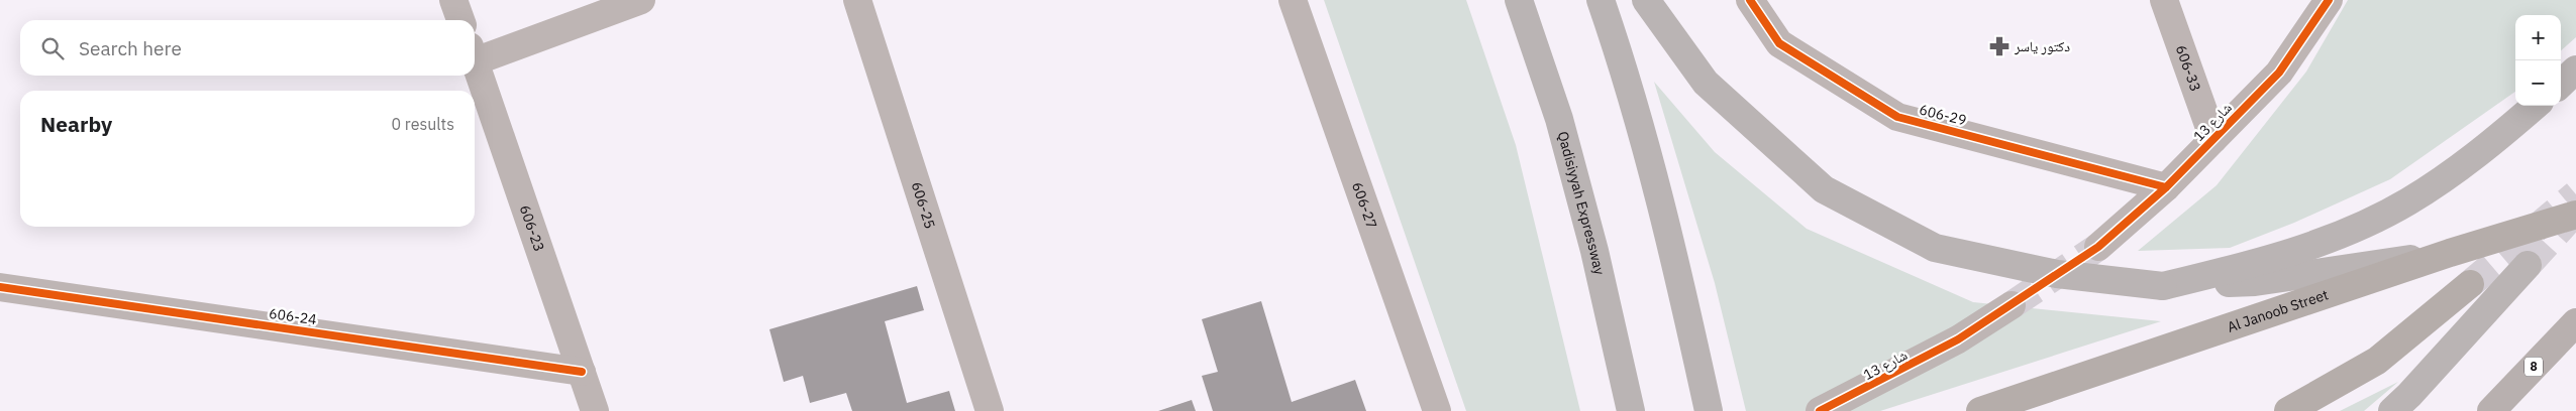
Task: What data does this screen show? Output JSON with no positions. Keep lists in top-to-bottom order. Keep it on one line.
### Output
{"streets":{"highway":["Qadisiyyah Expressway","8"],"main road":["Al Janoob Street"],"street":["606-33","606-29","شارع 13","606-25","606-27","606-23","606-24"]},"crossings":[["606-33","شارع 13"],["606-29","شارع 13"],["606-23","606-24"]],"places":{"pharmacy":["دكتور ياسر"]},"page":{"map_buttons":["+","−"],"search":"Search here","heading":["Nearby","0 results"]}}
